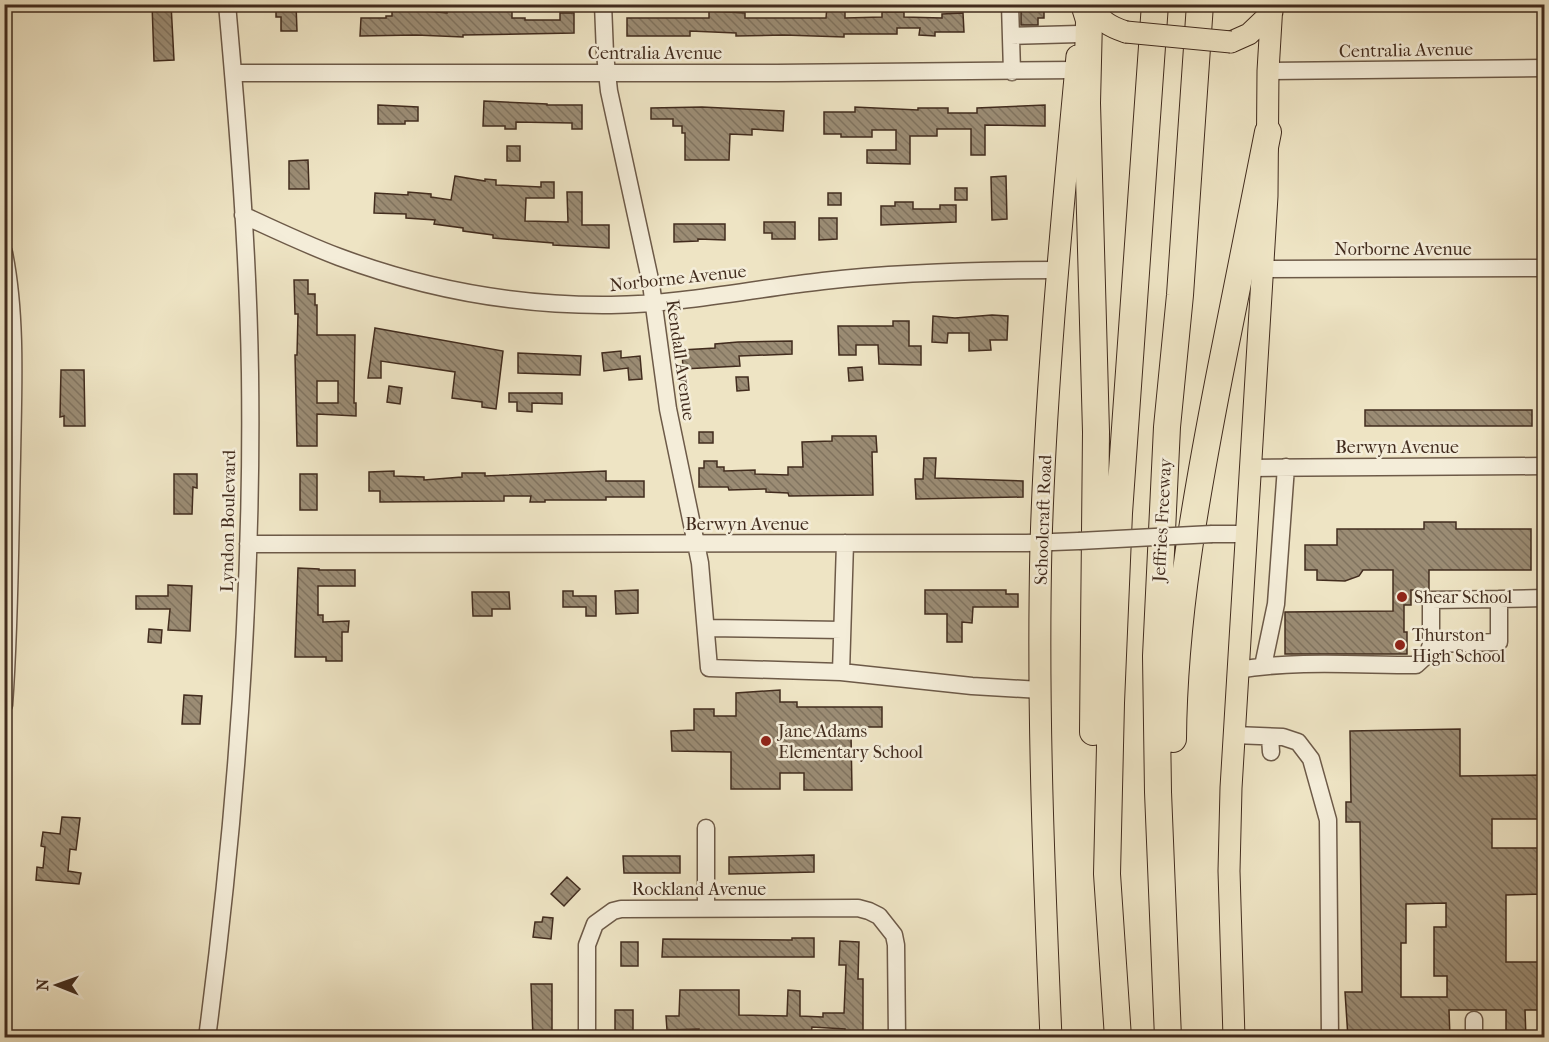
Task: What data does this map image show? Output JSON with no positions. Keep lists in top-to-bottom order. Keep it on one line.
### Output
{"streets":{"highway":["Jeffries Freeway"],"main road":["Schoolcraft Road"],"street":["Centralia Avenue","Norborne Avenue","Kendall Avenue","Berwyn Avenue","Lyndon Boulevard","Rockland Avenue"]},"crossings":[["Centralia Avenue","Kendall Avenue"],["Centralia Avenue","Schoolcraft Road"],["Centralia Avenue","Lyndon Boulevard"],["Norborne Avenue","Kendall Avenue"],["Norborne Avenue","Schoolcraft Road"],["Norborne Avenue","Lyndon Boulevard"],["Kendall Avenue","Berwyn Avenue"],["Berwyn Avenue","Schoolcraft Road"],["Berwyn Avenue","Lyndon Boulevard"]],"places":["Shear School","Thurston High School","Jane Adams Elementary School"],"north":"left"}
